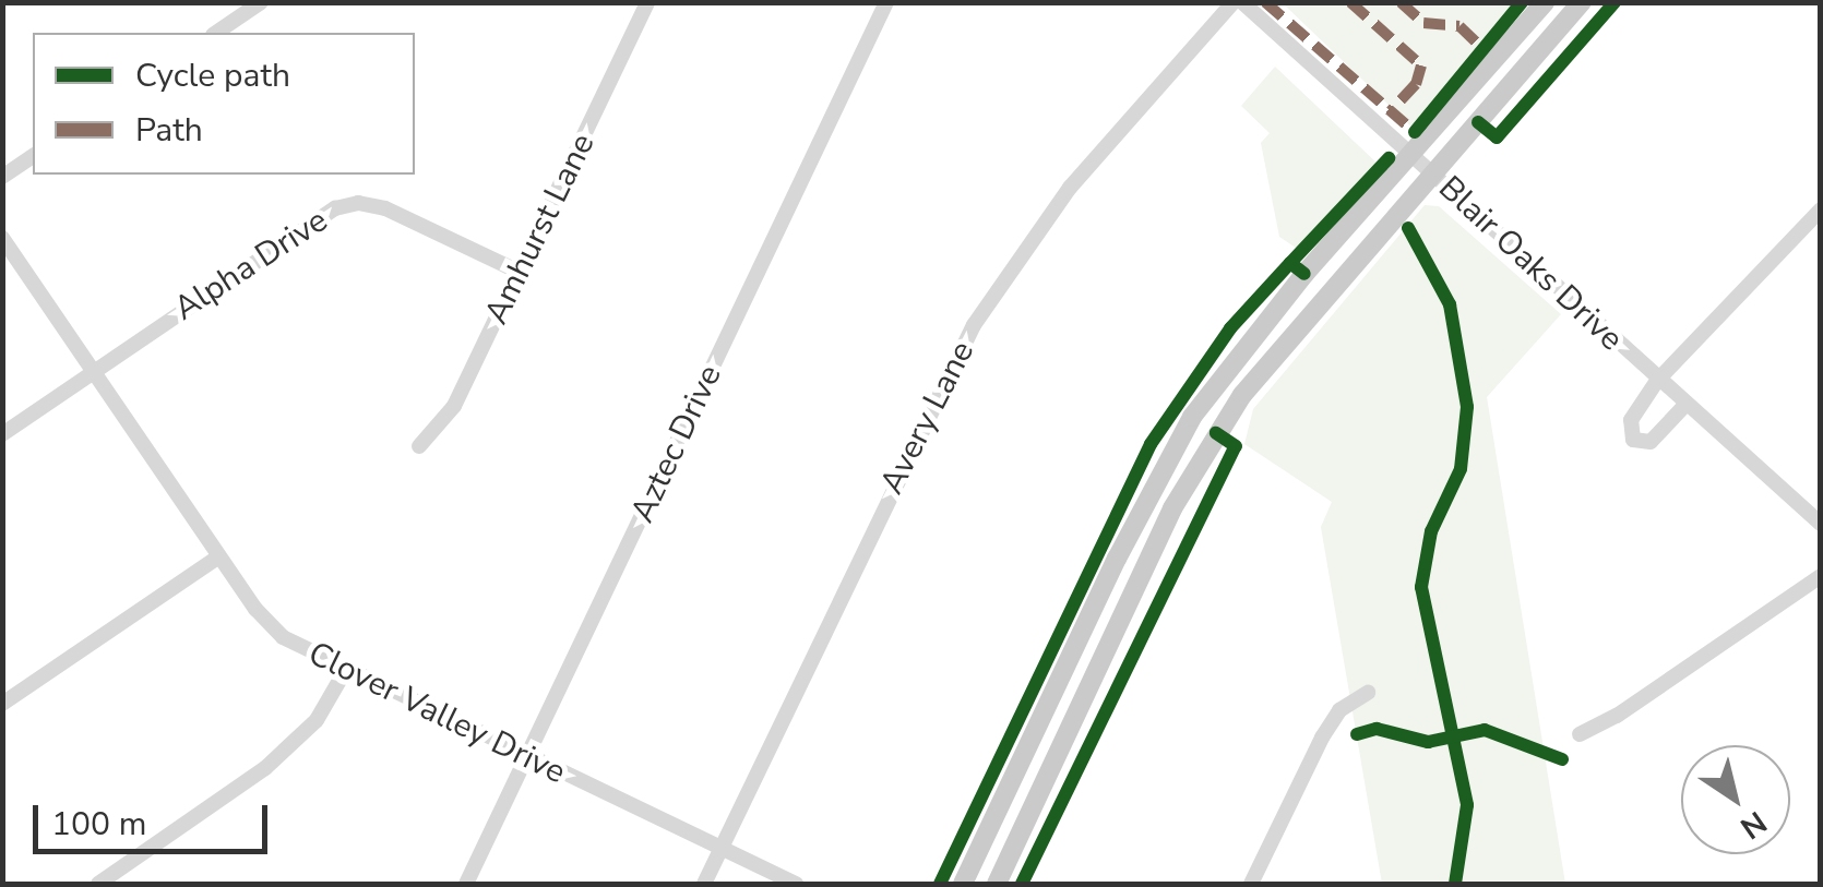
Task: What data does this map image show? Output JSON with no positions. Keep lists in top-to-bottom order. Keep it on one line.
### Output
{"streets":{"street":["Amhurst Lane","Blair Oaks Drive","Alpha Drive","Avery Lane","Aztec Drive","Clover Valley Drive"]},"crossings":[["Amhurst Lane","Alpha Drive"],["Alpha Drive","Clover Valley Drive"],["Avery Lane","Clover Valley Drive"],["Aztec Drive","Clover Valley Drive"]],"legend":["Cycle path","Path"],"scale_bar":"100 m","north":"bottom right"}
